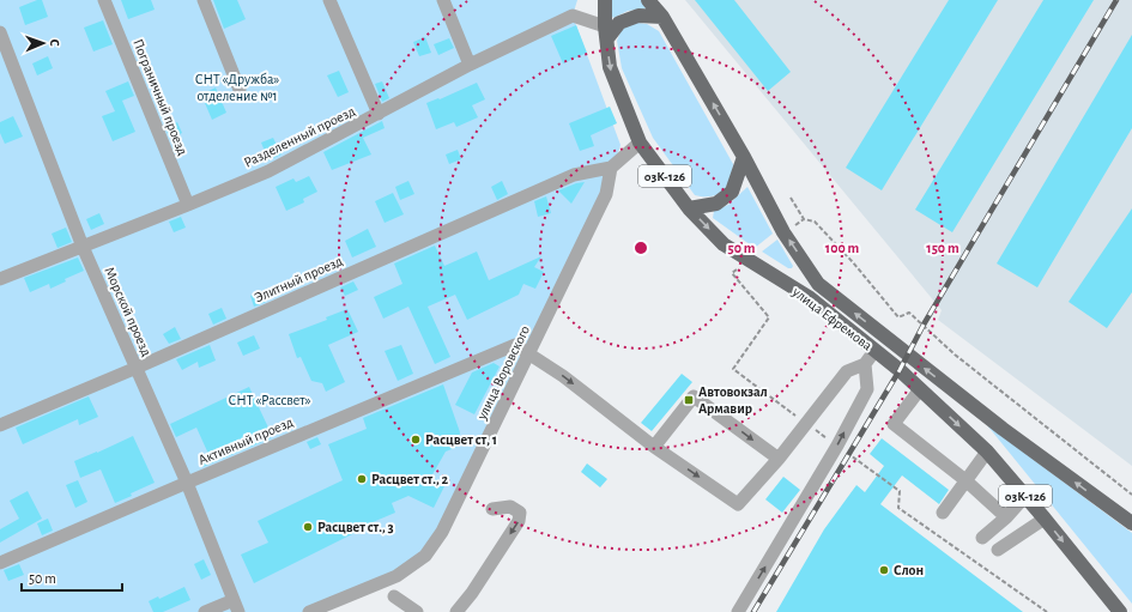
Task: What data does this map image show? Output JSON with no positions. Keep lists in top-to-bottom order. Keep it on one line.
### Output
{"streets":{"main road":["03К-126","улица Ефремова"],"street":["Пограничный проезд","Разделенный проезд","Элитный проезд","Морской проезд","улица Воровского","Активный проезд"]},"crossings":[["Пограничный проезд","Разделенный проезд"],["Разделенный проезд","Морской проезд"],["Разделенный проезд","улица Ефремова"],["03К-126","улица Ефремова"],["Элитный проезд","Морской проезд"],["Элитный проезд","улица Воровского"],["Морской проезд","Активный проезд"],["улица Воровского","Активный проезд"]],"parks":["СНТ «Дружба» отделение №1","СНТ «Рассвет»"],"places":{"transit":["Автовокзал Армавир"],"other":["Расцвет ст, 1","Расцвет ст., 2","Расцвет ст., 3","Слон"]},"scale_bar":"50 m","north":"right","rings":["50 m","100 m","150 m"]}
